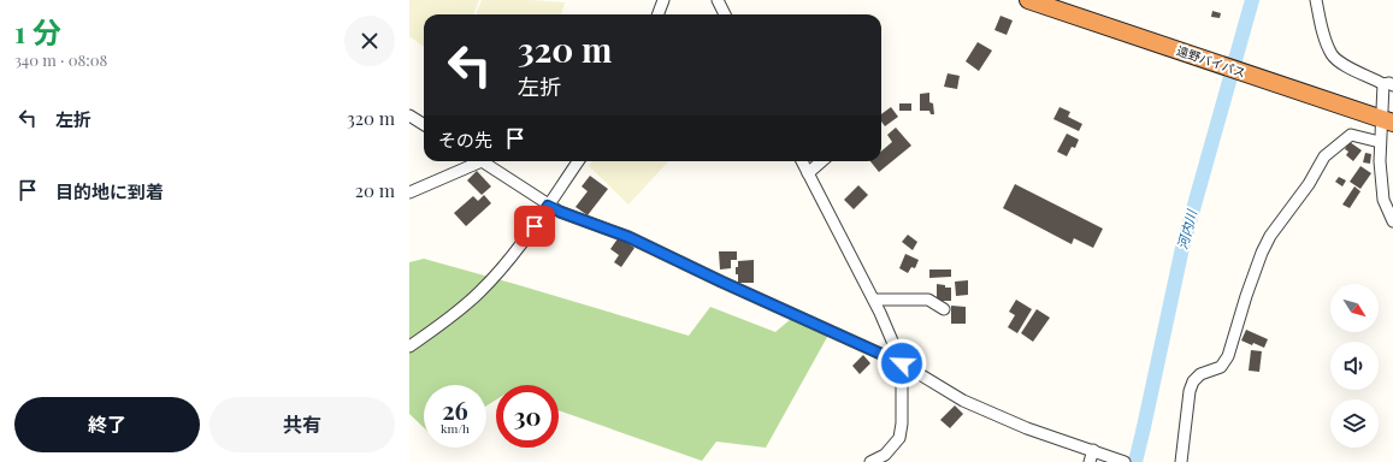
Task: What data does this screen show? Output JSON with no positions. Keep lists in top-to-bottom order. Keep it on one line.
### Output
{"streets":{"highway":["遠野バイパス"]},"water":["河内川"],"north":"bottom right","page":{"heading":["1 分","340 m · 08:08"],"turn":["320 m","左折"],"list":[{"name":"左折","value":"320 m"},{"name":"目的地に到着","value":"20 m"}],"then":"その先","speed":"26 km/h","limit":"30","buttons":["終了","共有"]}}
